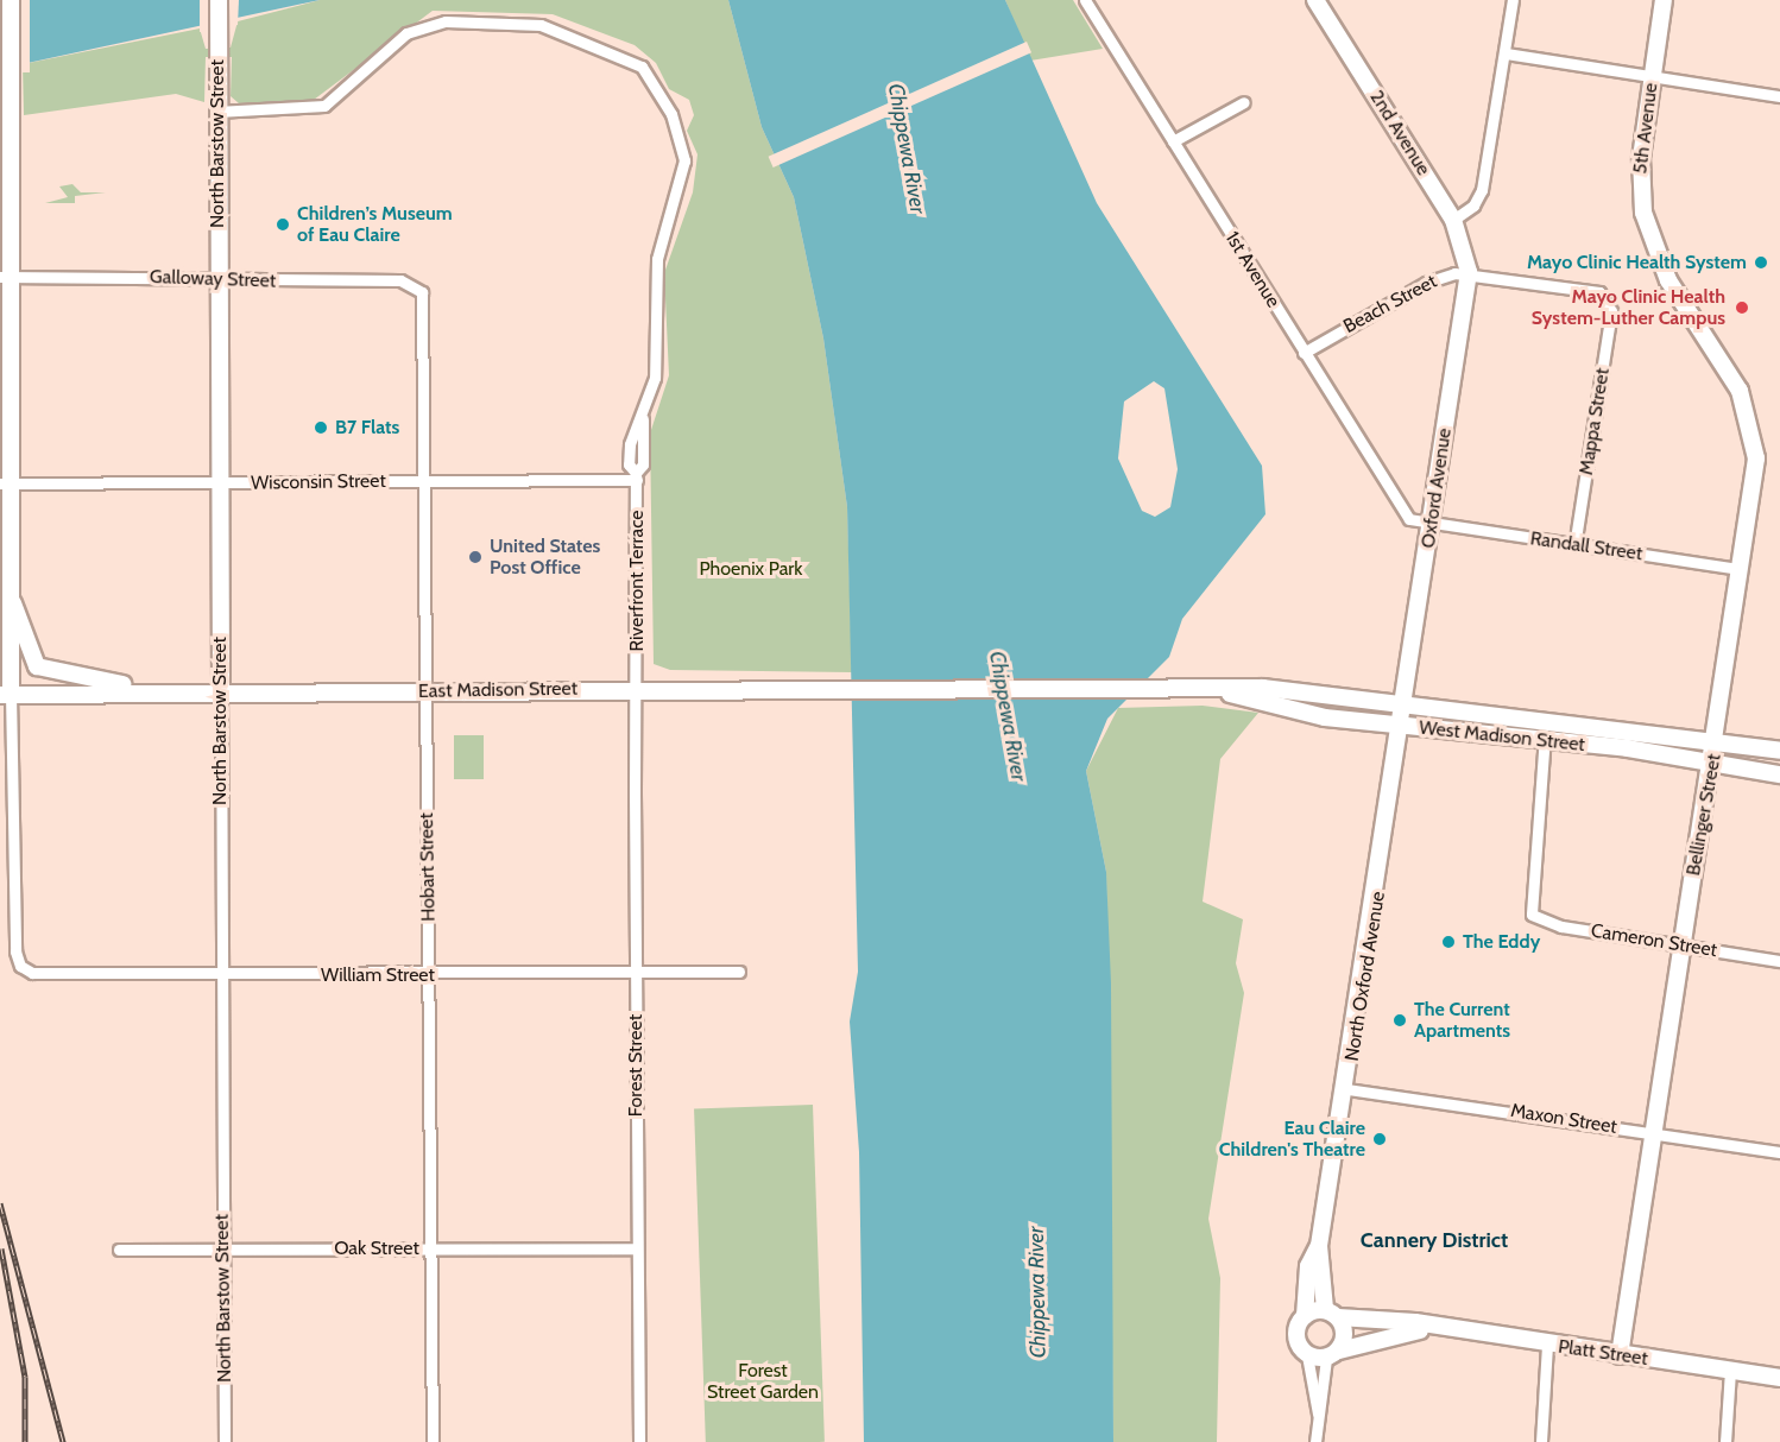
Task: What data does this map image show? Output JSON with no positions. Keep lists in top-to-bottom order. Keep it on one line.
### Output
{"streets":{"main road":["5th Avenue","2nd Avenue","North Barstow Street","Oxford Avenue","East Madison Street","West Madison Street","Bellinger Street","North Oxford Avenue","Platt Street"],"street":["1st Avenue","Galloway Street","Beach Street","Mappa Street","Wisconsin Street","Randall Street","Riverfront Terrace","Hobart Street","Cameron Street","William Street","Forest Street","Maxon Street","Oak Street"]},"crossings":[["5th Avenue","Bellinger Street"],["2nd Avenue","Beach Street"],["2nd Avenue","Oxford Avenue"],["North Barstow Street","Galloway Street"],["North Barstow Street","Wisconsin Street"],["North Barstow Street","Riverfront Terrace"],["North Barstow Street","East Madison Street"],["North Barstow Street","William Street"],["North Barstow Street","Oak Street"],["1st Avenue","Beach Street"],["1st Avenue","Oxford Avenue"],["1st Avenue","Randall Street"],["Galloway Street","Hobart Street"],["Beach Street","Mappa Street"],["Beach Street","Oxford Avenue"],["Mappa Street","Randall Street"],["Wisconsin Street","Riverfront Terrace"],["Wisconsin Street","Hobart Street"],["Oxford Avenue","Randall Street"],["Oxford Avenue","West Madison Street"],["Oxford Avenue","North Oxford Avenue"],["Randall Street","Bellinger Street"],["Riverfront Terrace","East Madison Street"],["Riverfront Terrace","Forest Street"],["East Madison Street","West Madison Street"],["East Madison Street","Hobart Street"],["East Madison Street","William Street"],["East Madison Street","Forest Street"],["West Madison Street","Bellinger Street"],["West Madison Street","Cameron Street"],["West Madison Street","North Oxford Avenue"],["Bellinger Street","Cameron Street"],["Bellinger Street","Maxon Street"],["Bellinger Street","Platt Street"],["Hobart Street","William Street"],["Hobart Street","Oak Street"],["William Street","Forest Street"],["North Oxford Avenue","Maxon Street"],["North Oxford Avenue","Platt Street"],["Forest Street","Oak Street"]],"districts":["Cannery District"],"water":["Chippewa River"],"parks":["Phoenix Park","Forest Street Garden"],"places":["Children’s Museum of Eau Claire","Mayo Clinic Health System","Mayo Clinic Health System-Luther Campus","B7 Flats","United States Post Office","The Eddy","The Current Apartments","Eau Claire Children's Theatre"]}
